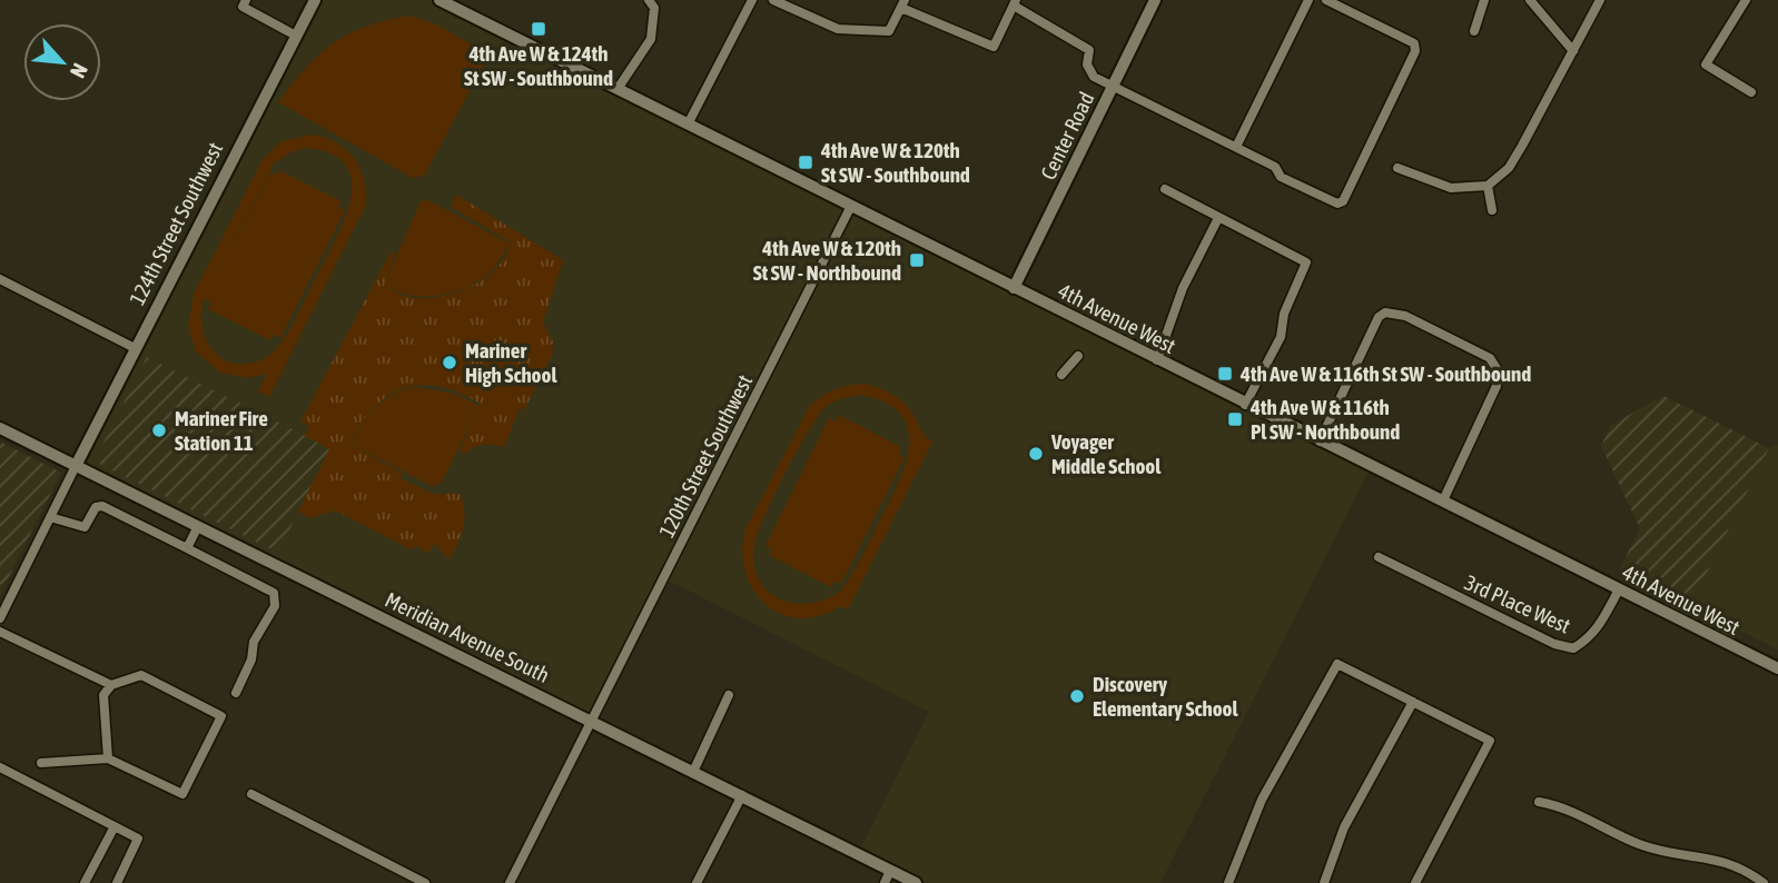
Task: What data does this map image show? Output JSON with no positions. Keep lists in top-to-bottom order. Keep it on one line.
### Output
{"streets":{"street":["Center Road","124th Street Southwest","4th Avenue West","120th Street Southwest","3rd Place West","Meridian Avenue South"]},"crossings":[["Center Road","4th Avenue West"],["124th Street Southwest","Meridian Avenue South"],["4th Avenue West","120th Street Southwest"],["4th Avenue West","3rd Place West"],["120th Street Southwest","Meridian Avenue South"]],"places":{"transit":["4th Ave W & 124th St SW - Southbound","4th Ave W & 120th St SW - Southbound","4th Ave W & 120th St SW - Northbound","4th Ave W & 116th St SW - Southbound","4th Ave W & 116th Pl SW - Northbound"],"other":["Mariner High School","Mariner Fire Station 11","Voyager Middle School","Discovery Elementary School"]},"north":"bottom right"}
